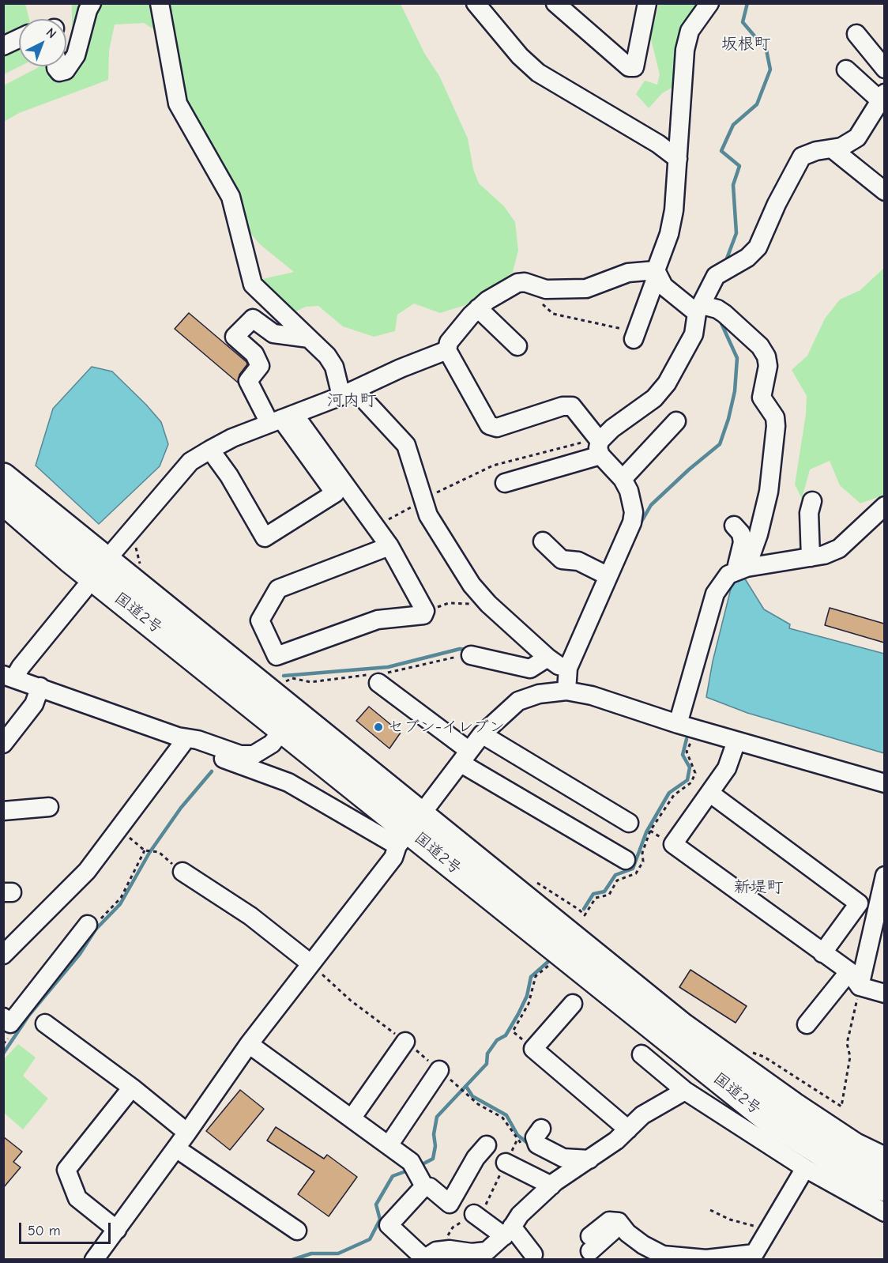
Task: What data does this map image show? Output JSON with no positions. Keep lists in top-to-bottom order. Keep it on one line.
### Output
{"streets":{"highway":["国道2号"]},"districts":["坂根町","河内町","新堤町"],"places":["セブン-イレブン"],"scale_bar":"50 m","north":"top right"}
